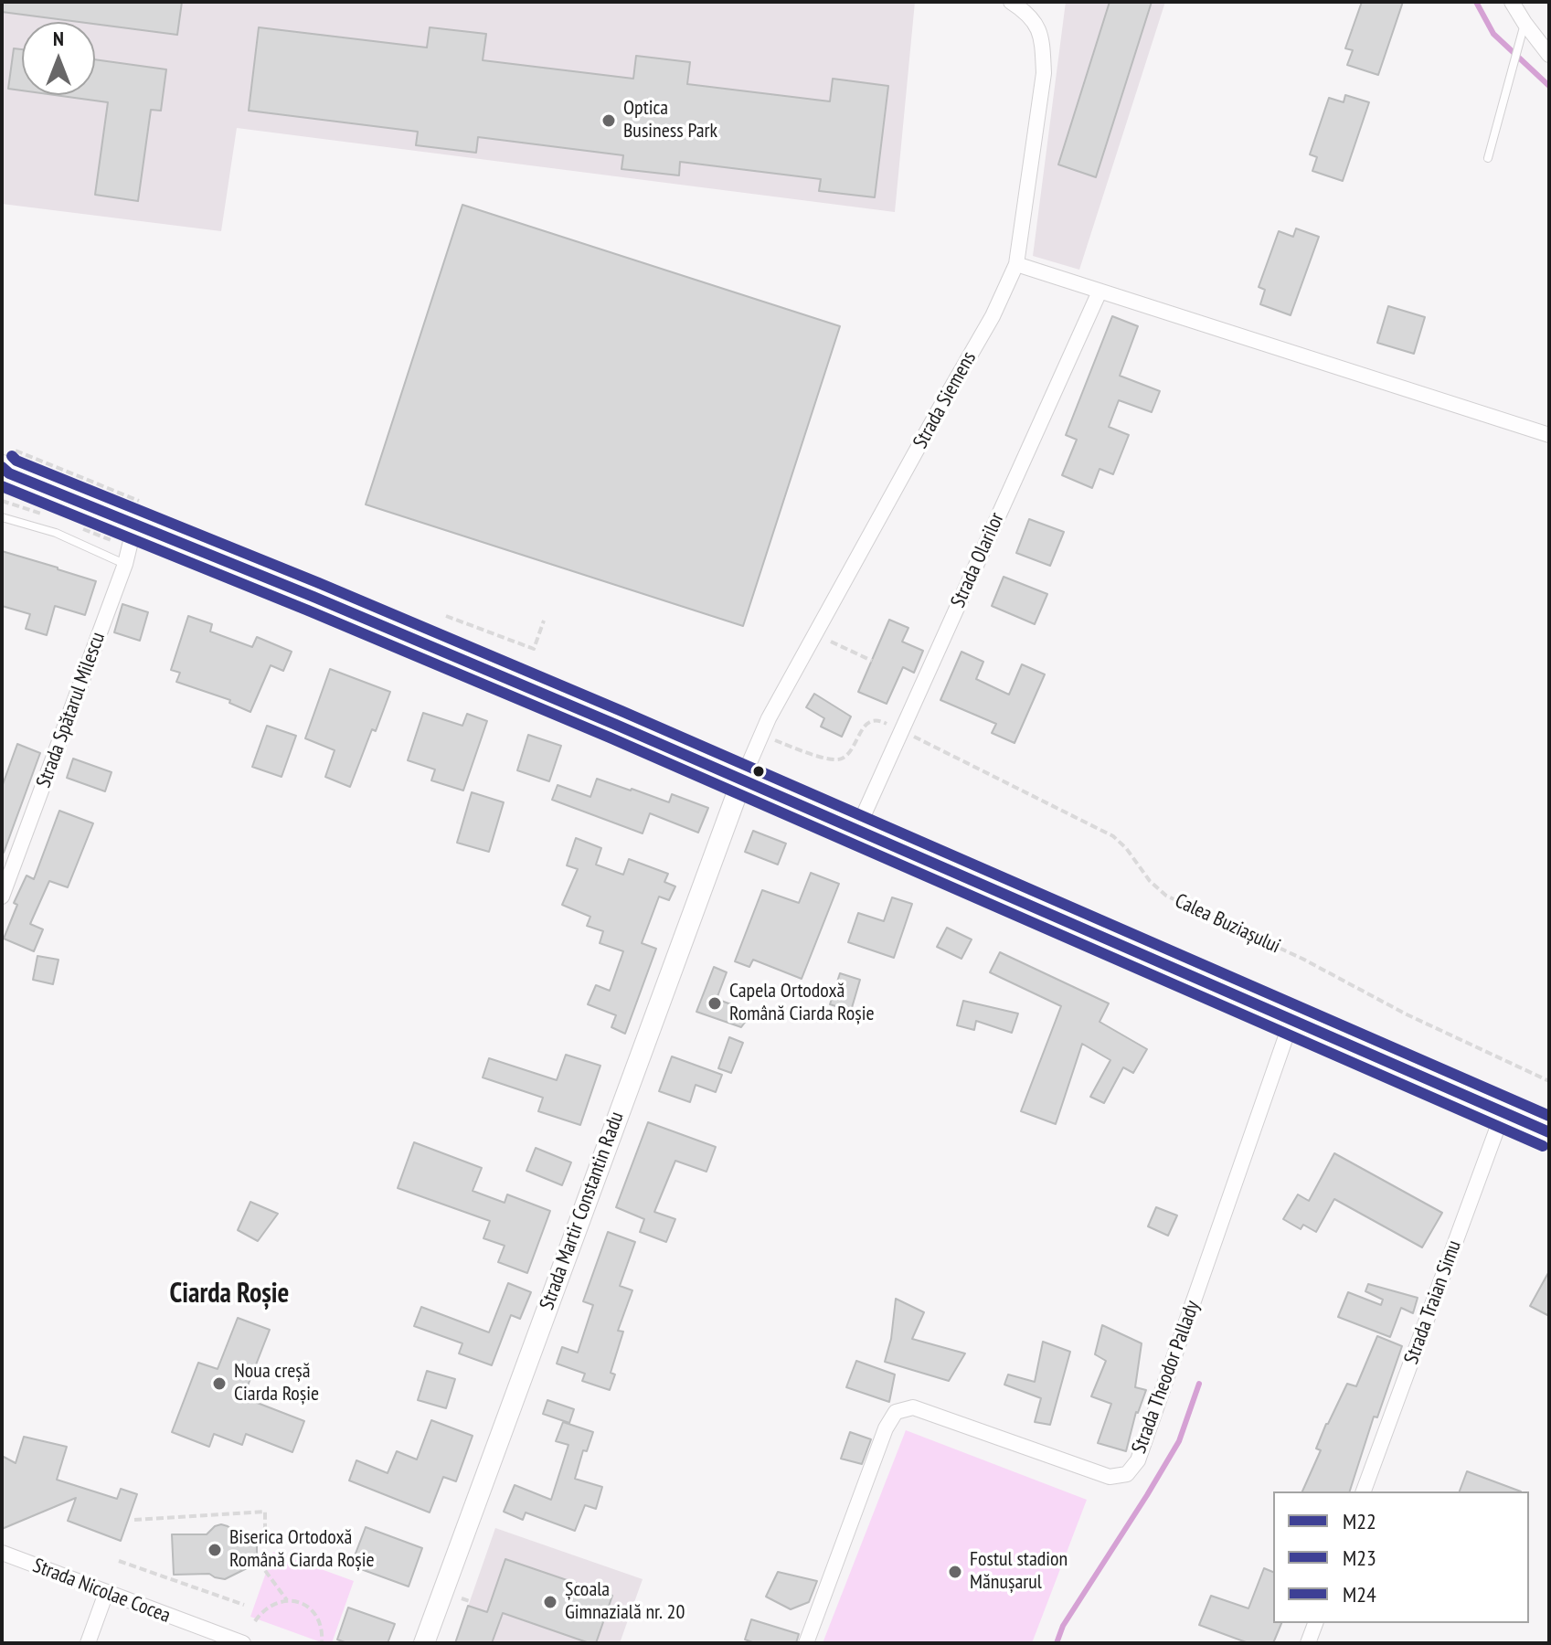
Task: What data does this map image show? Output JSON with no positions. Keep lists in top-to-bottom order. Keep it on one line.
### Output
{"streets":{"street":["Strada Siemens","Strada Olarilor","Strada Spătarul Milescu","Strada Martir Constantin Radu","Strada Traian Simu","Strada Theodor Pallady","Strada Nicolae Cocea"],"path":["Calea Buziașului"]},"crossings":[["Strada Siemens","Strada Martir Constantin Radu"],["Strada Olarilor","Calea Buziașului"]],"districts":["Ciarda Roșie"],"places":["Optica Business Park","Capela Ortodoxă Română Ciarda Roșie","Noua creșă Ciarda Roșie","Biserica Ortodoxă Română Ciarda Roșie","Fostul stadion Mănușarul","Școala Gimnazială nr. 20"],"lines":["transit line M24","transit line M22","transit line M23"],"legend":["M22","M23","M24"],"north":"top"}
